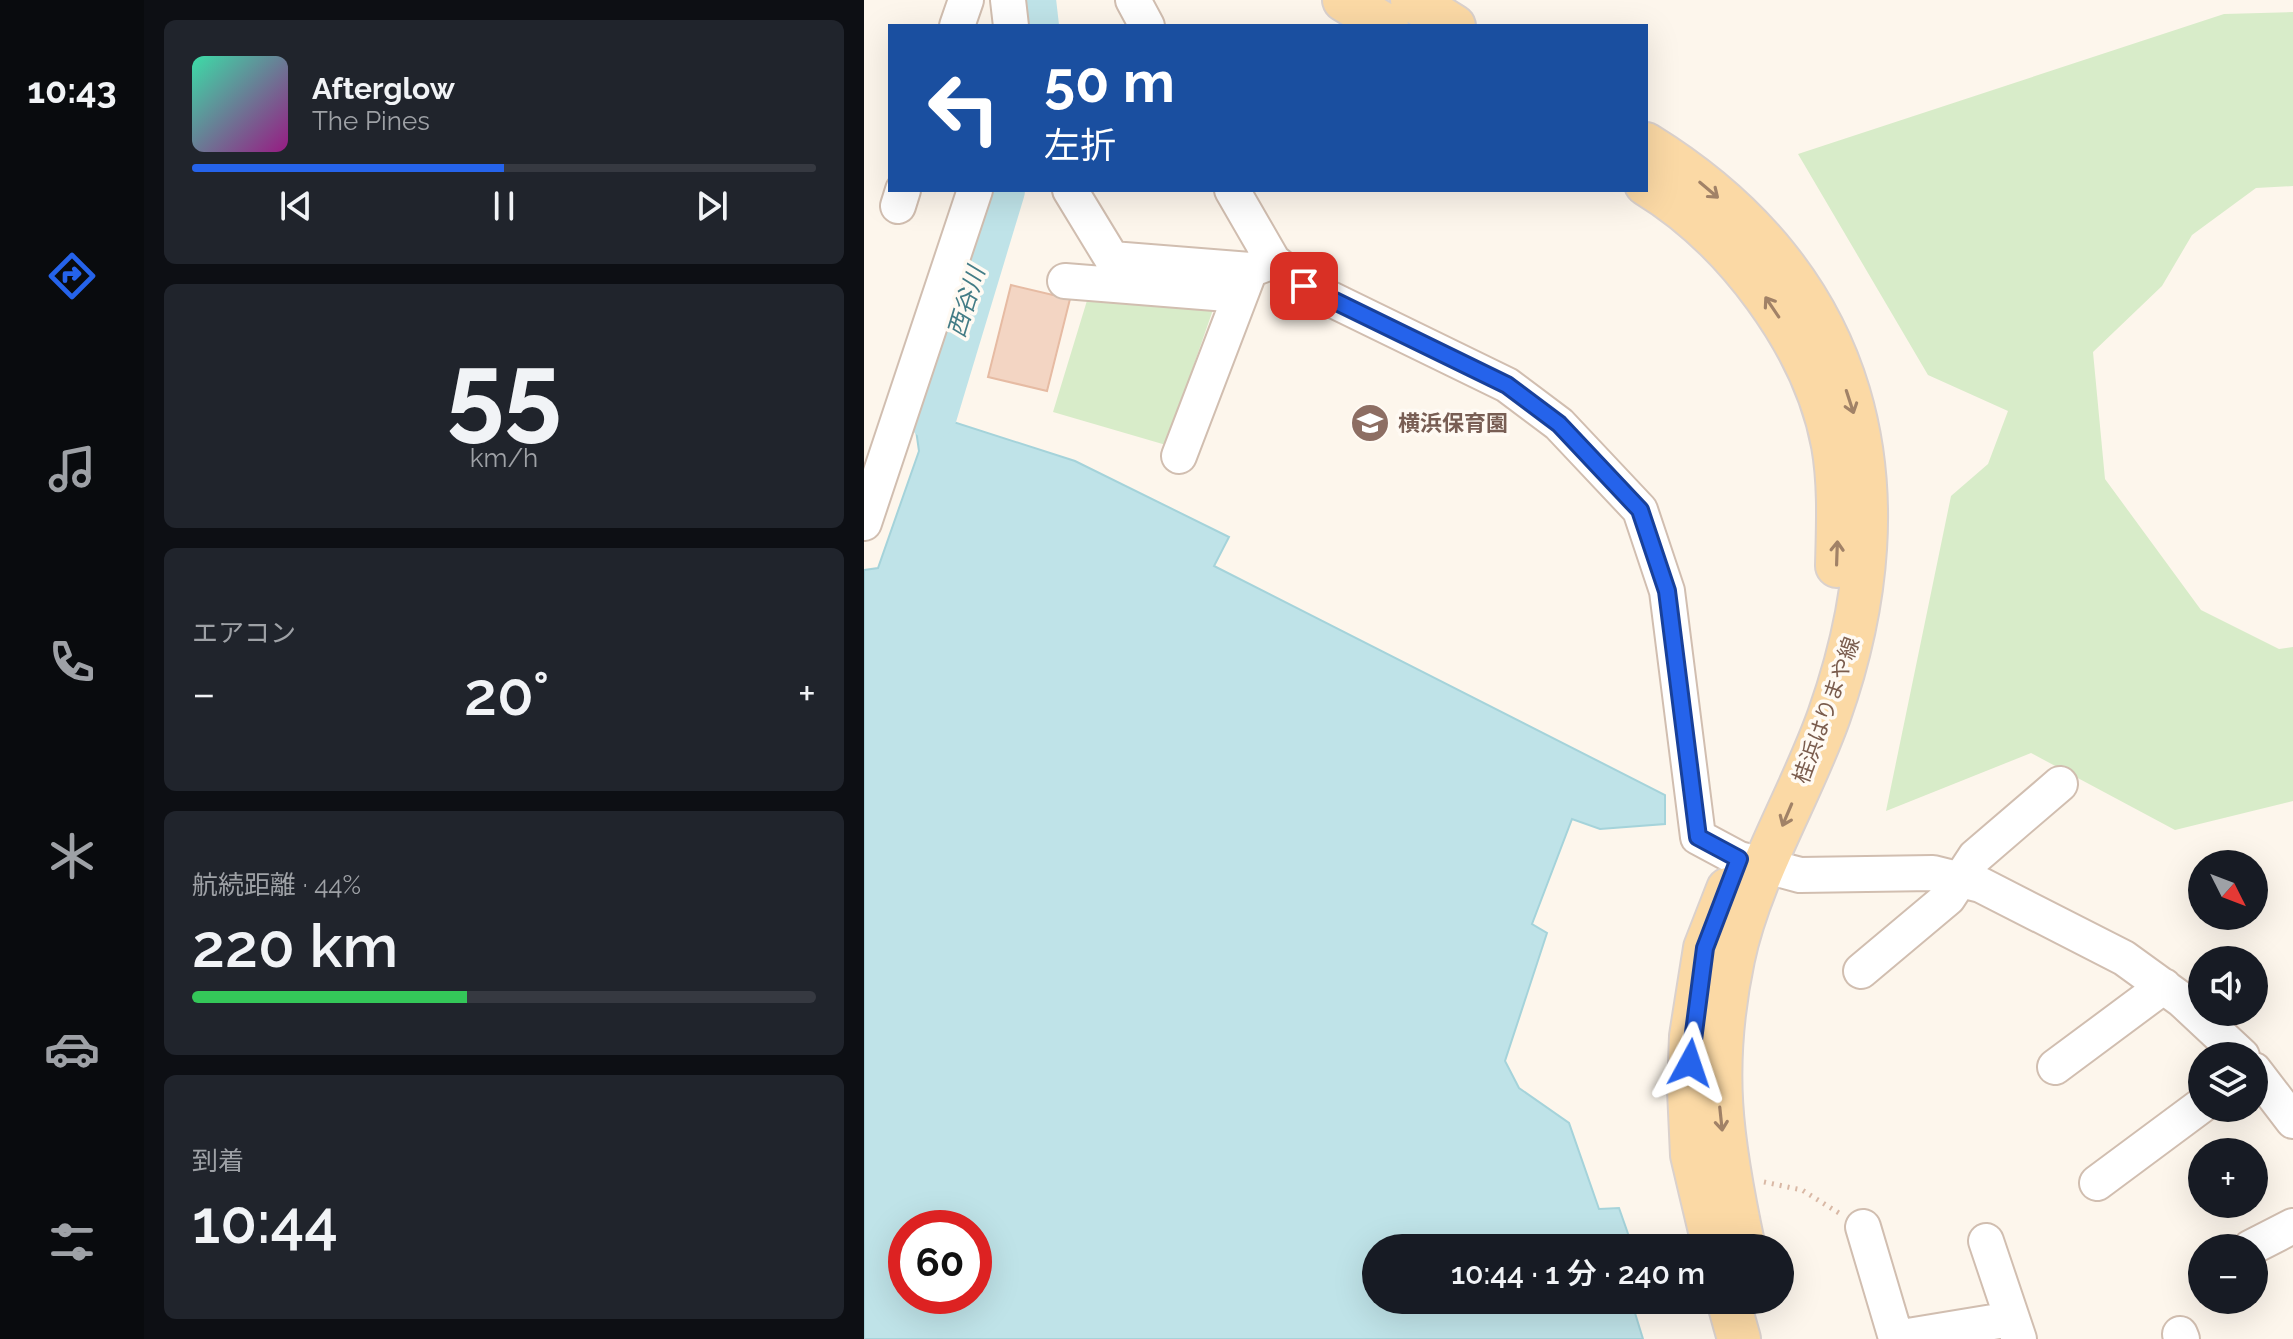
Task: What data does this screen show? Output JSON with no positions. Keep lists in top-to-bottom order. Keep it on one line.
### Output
{"streets":{"main road":["桂浜はりまや線"]},"water":["西谷川"],"places":{"school or university":["横浜保育園"]},"north":"bottom right","page":{"tabs":"10:43","turn":["50 m","左折"],"song":["Afterglow","The Pines"],"tile":[["55","km/h"],"エアコン",["航続距離 · 44%","220 km"],["到着","10:44"]],"heat":["−","20°","+"],"map_buttons":["+","−"],"limit":"60","trip":"10:44 · 1 分 · 240 m"}}
